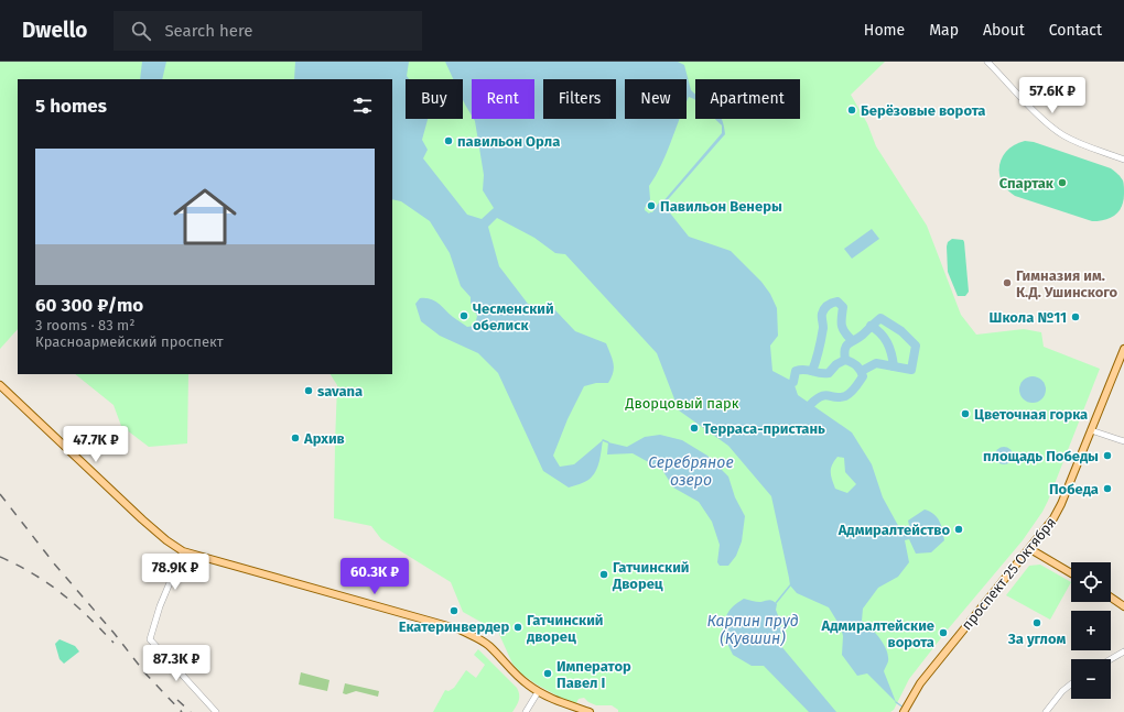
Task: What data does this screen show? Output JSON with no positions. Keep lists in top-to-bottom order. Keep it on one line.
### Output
{"streets":{"main road":["проспект 25 Октября"]},"water":["Серебряное озеро","Карпин пруд (Кувшин)"],"parks":["Дворцовый парк"],"places":["Берёзовые ворота","павильон Орла","Спартак","Павильон Венеры","Гимназия им. К.Д. Ушинского","Чесменский обелиск","Школа №11","savana","Цветочная горка","Терраса-пристань","Архив","площадь Победы","Победа","Адмиралтейство","Гатчинский Дворец","Екатеринвердер","За углом","Гатчинский дворец","Адмиралтейские ворота","Император Павел I"],"page":{"header":"Dwello","search":"Search here","nav":["Home","Map","About","Contact"],"price":["57.6K ₽","47.7K ₽","78.9K ₽","60.3K ₽","87.3K ₽"],"chip":["Buy","Rent","Filters","New","Apartment"],"heading":"5 homes","list":[{"name":"60 300 ₽/mo","note":"3 rooms · 83 m² · Красноармейский проспект"}],"map_buttons":["+","−"]}}
